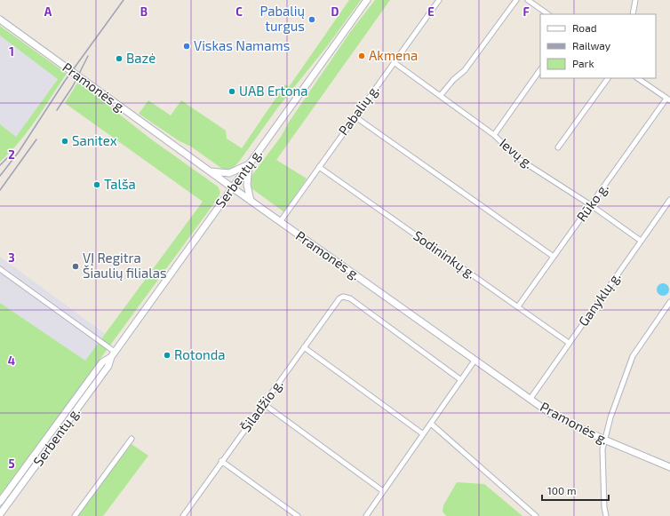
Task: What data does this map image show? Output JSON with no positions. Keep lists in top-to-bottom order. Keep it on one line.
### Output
{"streets":{"main road":["Pramonės g.","Serbentų g."],"street":["Pabalių g.","Ievų g.","Rūko g.","Sodininkų g.","Ganyklų g.","Šiladžio g."]},"crossings":[["Pramonės g.","Pabalių g."],["Pramonės g.","Serbentų g."],["Pramonės g.","Ganyklų g."],["Pabalių g.","Ievų g."],["Pabalių g.","Sodininkų g."],["Ievų g.","Rūko g."],["Ievų g.","Ganyklų g."],["Rūko g.","Sodininkų g."],["Sodininkų g.","Ganyklų g."]],"places":["Pabalių turgus","Viskas Namams","Akmena","Bazė","UAB Ertona","Sanitex","Talša","VĮ Regitra Šiaulių filialas","Rotonda"],"legend":["Road","Railway","Park"],"scale_bar":"100 m","grid":{"columns":["A","B","C","D","E","F"],"rows":["1","2","3","4","5"]}}
